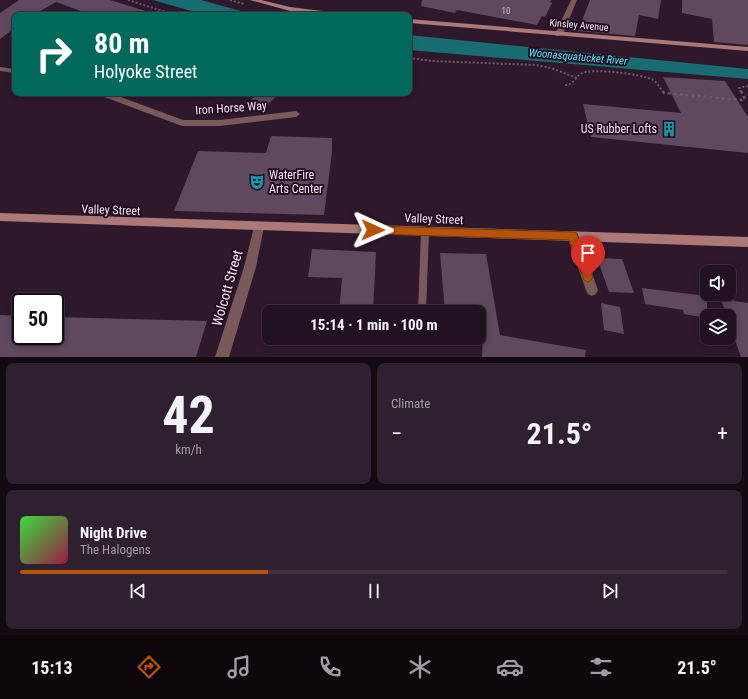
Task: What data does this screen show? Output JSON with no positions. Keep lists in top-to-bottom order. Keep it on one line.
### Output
{"streets":{"main road":["Kinsley Avenue","Valley Street"],"street":["Iron Horse Way","Wolcott Street"]},"crossings":[["Valley Street","Wolcott Street"]],"water":["Woonasquatucket River"],"places":{"building":["US Rubber Lofts"],"theatre":["WaterFire Arts Center"]},"house_numbers":["10"],"page":{"turn":["80 m","Holyoke Street"],"limit":"50","trip":"15:14 · 1 min · 100 m","tile":[["42","km/h"],"Climate"],"heat":["−","21.5°","+"],"song":["Night Drive","The Halogens"],"tabs":["15:13","21.5°"]}}
